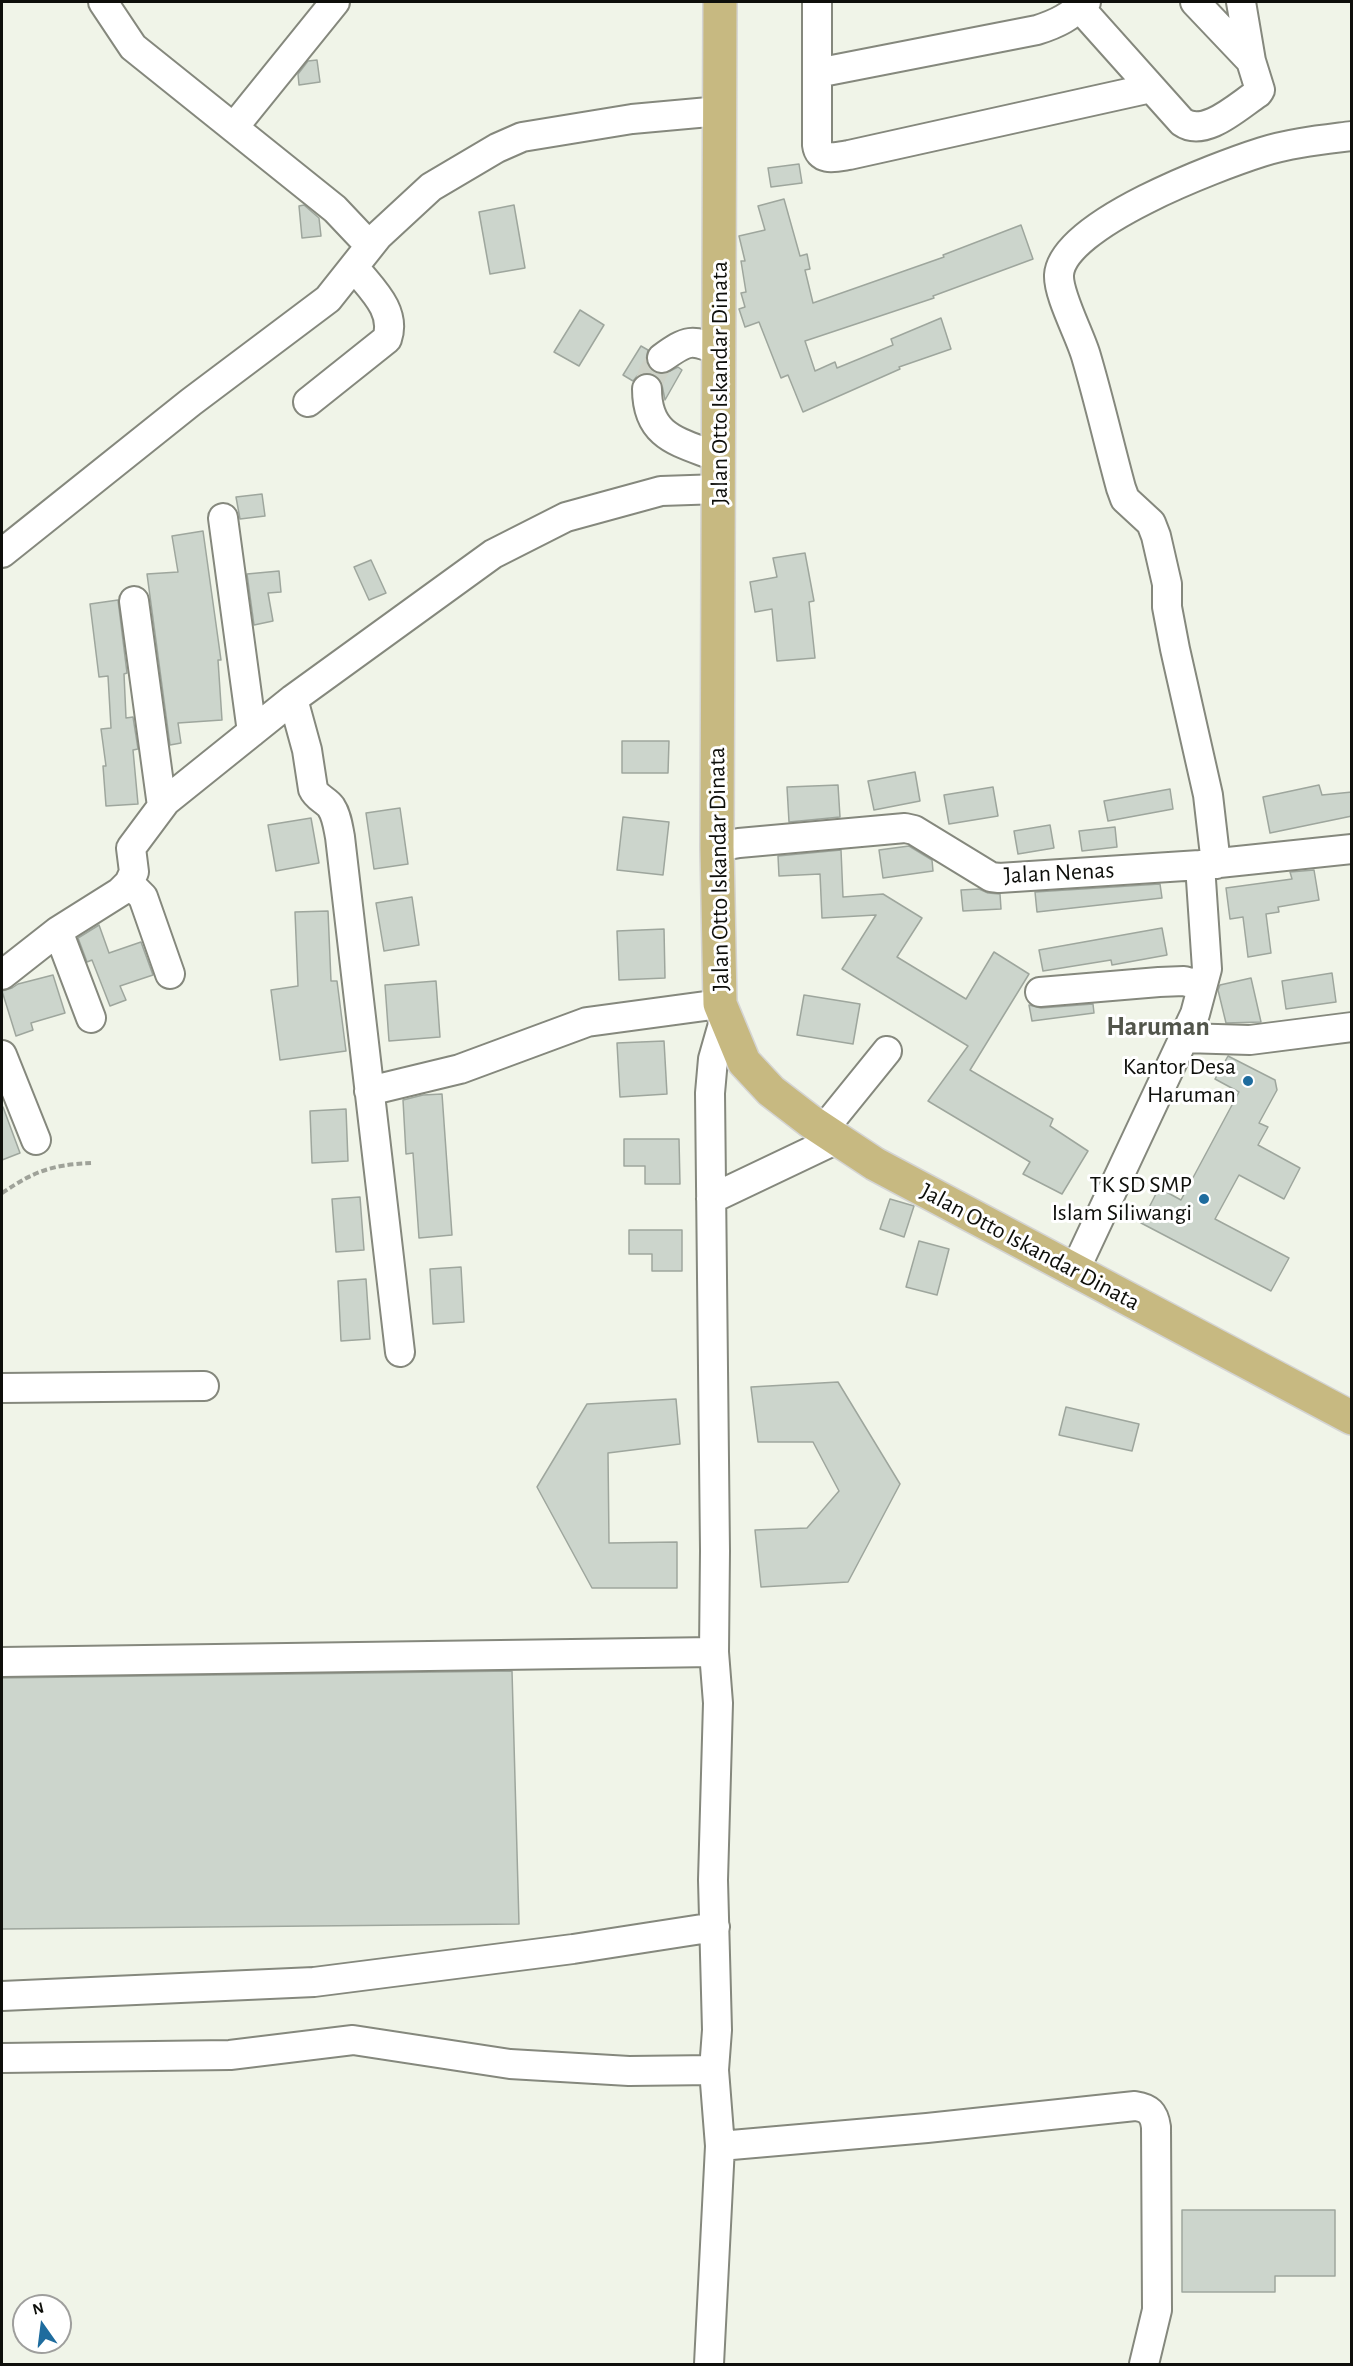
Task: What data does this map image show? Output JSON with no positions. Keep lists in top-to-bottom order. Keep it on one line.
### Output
{"streets":{"main road":["Jalan Otto Iskandar Dinata"],"street":["Jalan Nenas"]},"crossings":[["Jalan Otto Iskandar Dinata","Jalan Nenas"]],"districts":["Haruman"],"places":["Kantor Desa Haruman","TK SD SMP Islam Siliwangi"],"north":"top"}
